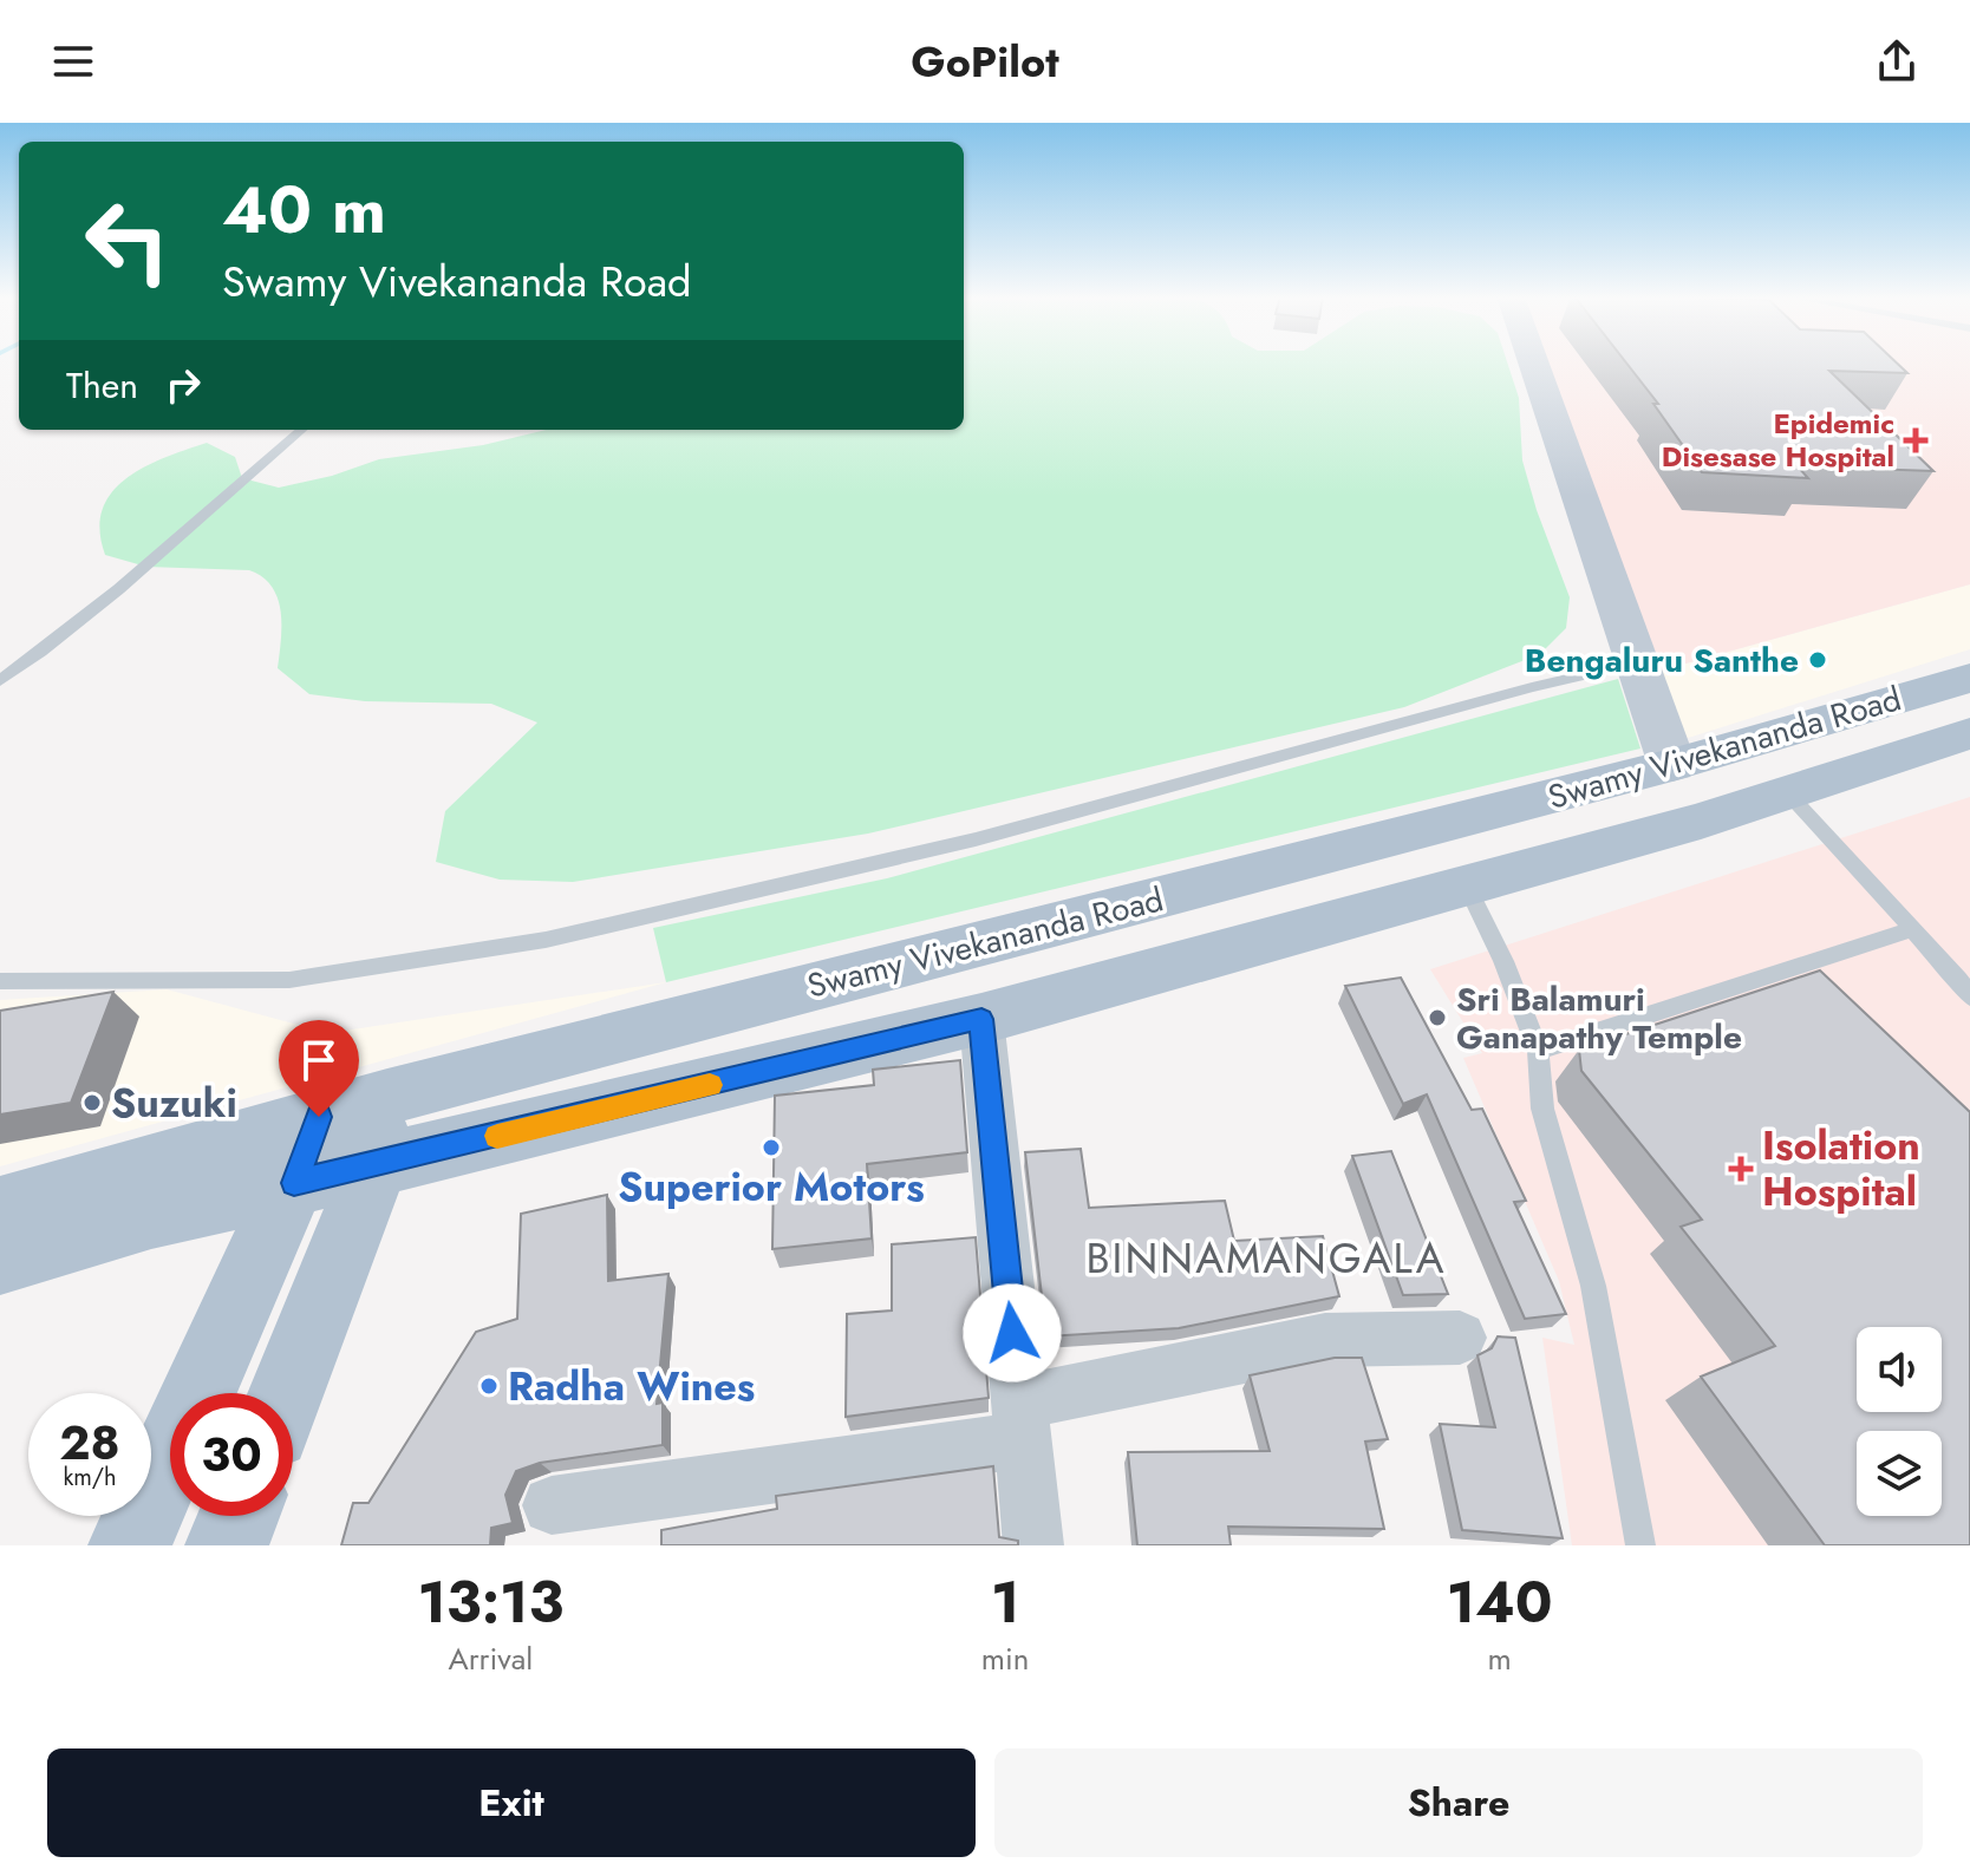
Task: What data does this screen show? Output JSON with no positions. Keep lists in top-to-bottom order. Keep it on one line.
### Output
{"streets":{"main road":["Swamy Vivekananda Road"]},"districts":["BINNAMANGALA"],"places":{"health":["Epidemic Disesase Hospital","Isolation Hospital"],"other":["Bengaluru Santhe","Sri Balamuri Ganapathy Temple","Suzuki","Superior Motors","Radha Wines"]},"page":{"header":"GoPilot","turn":["40 m","Swamy Vivekananda Road"],"then":"Then","speed":"28 km/h","limit":"30","eta":["13:13","Arrival","1","min","140","m"],"buttons":["Exit","Share"]}}
